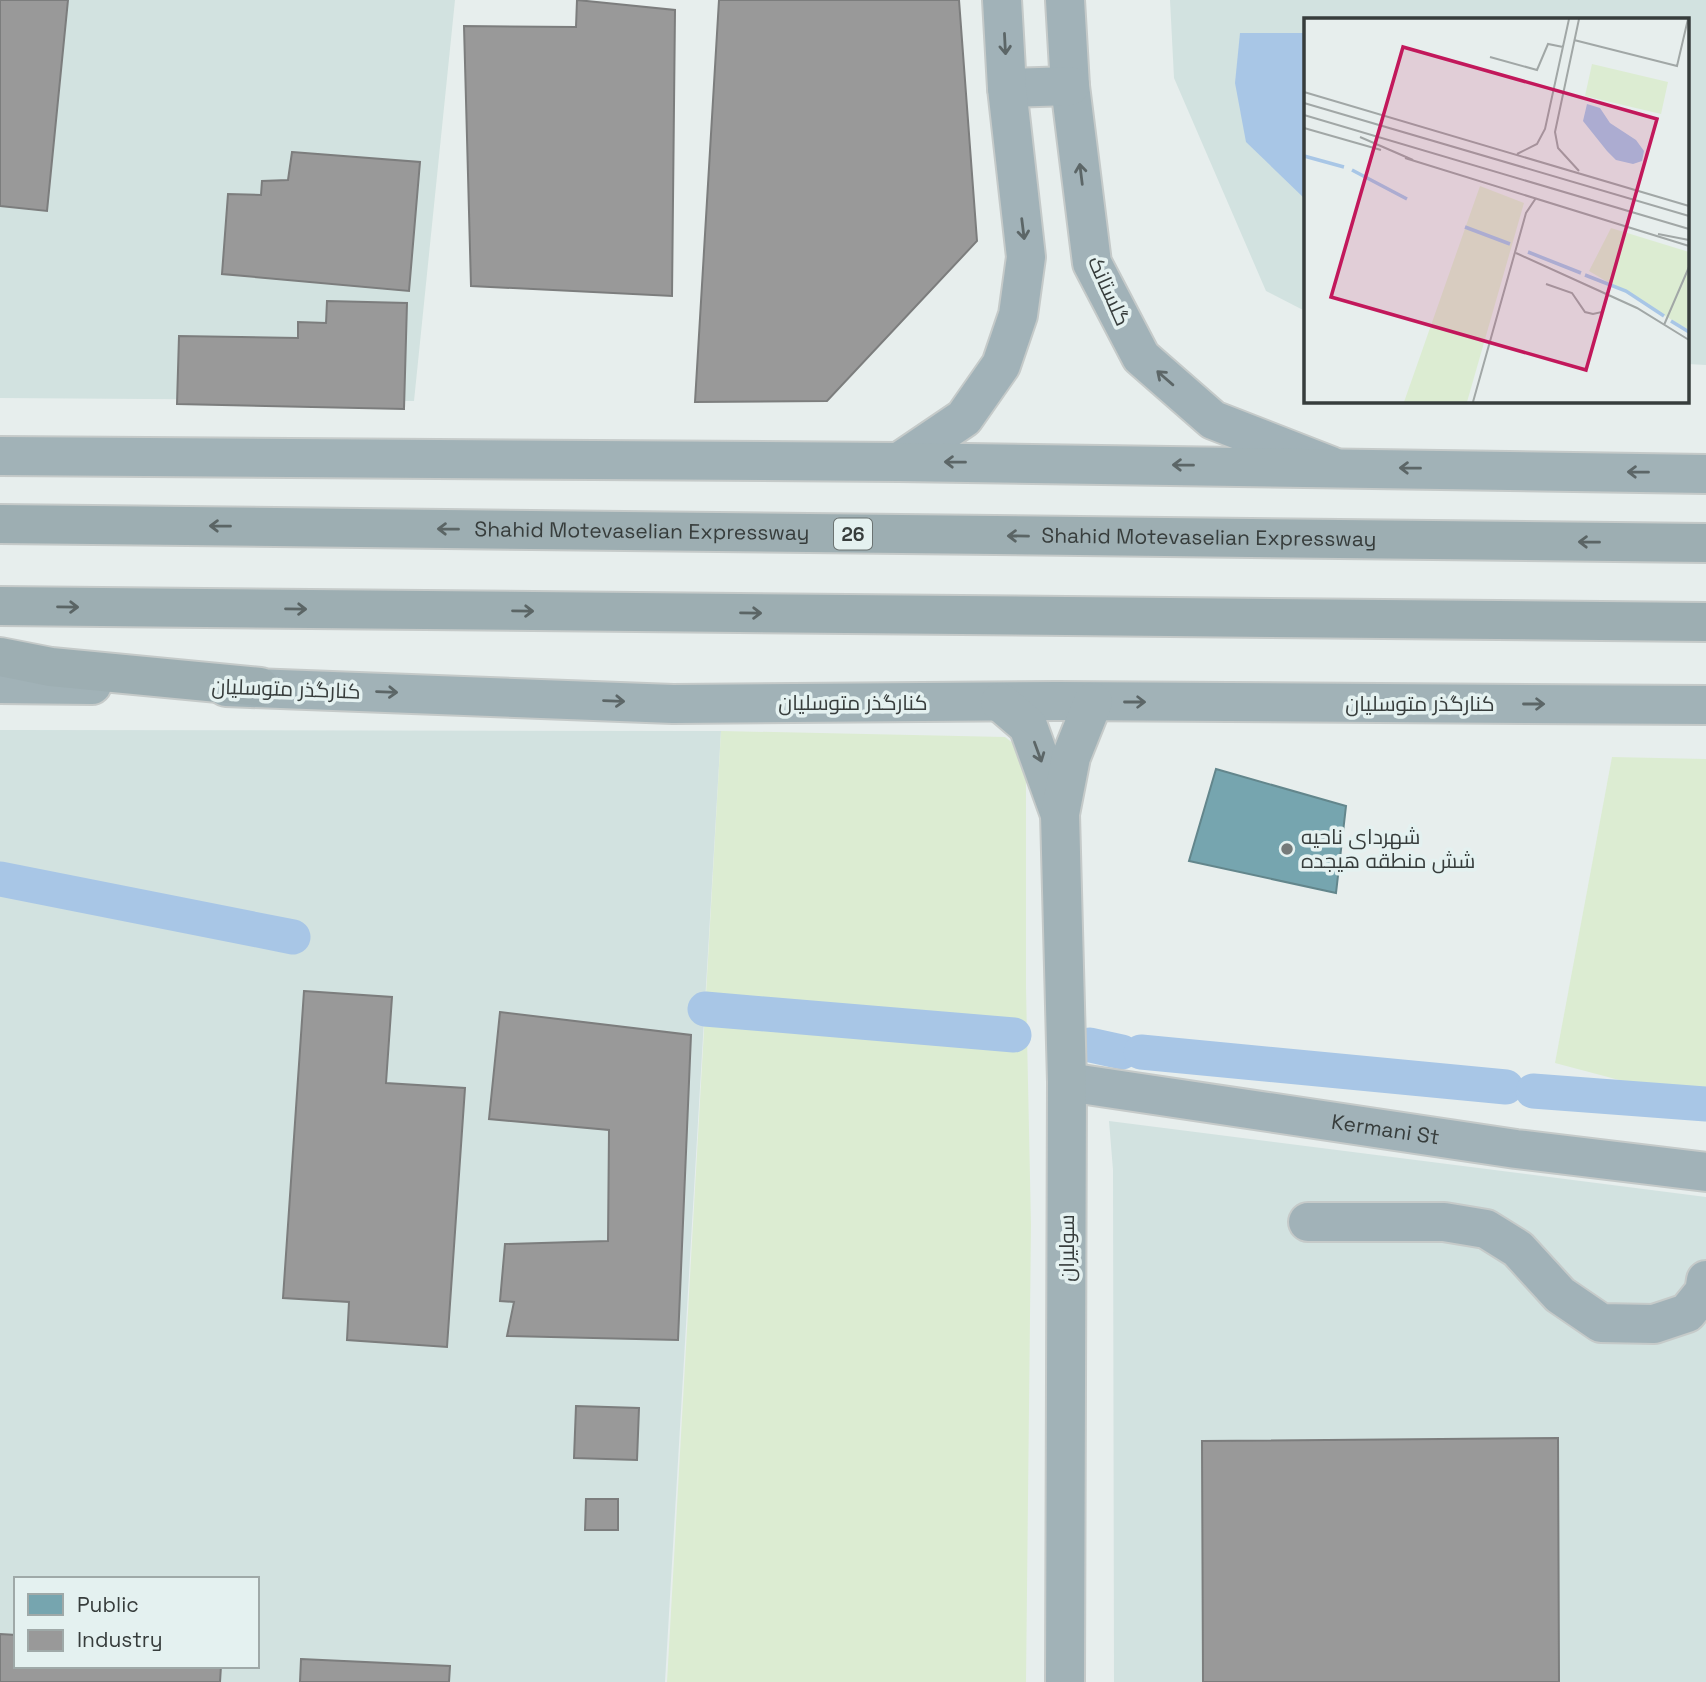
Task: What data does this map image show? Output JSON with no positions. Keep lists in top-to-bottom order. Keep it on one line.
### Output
{"streets":{"highway":["Shahid Motevaselian Expressway","26"],"main road":["کنارگذر متوسلیان","سولیران"],"street":["گلستانک","Kermani St"]},"crossings":[["Kermani St","سولیران"]],"one_way":["گلستانک"],"places":["شهردای ناحیه شش منطقه هیجده"],"legend":["Public","Industry"]}
